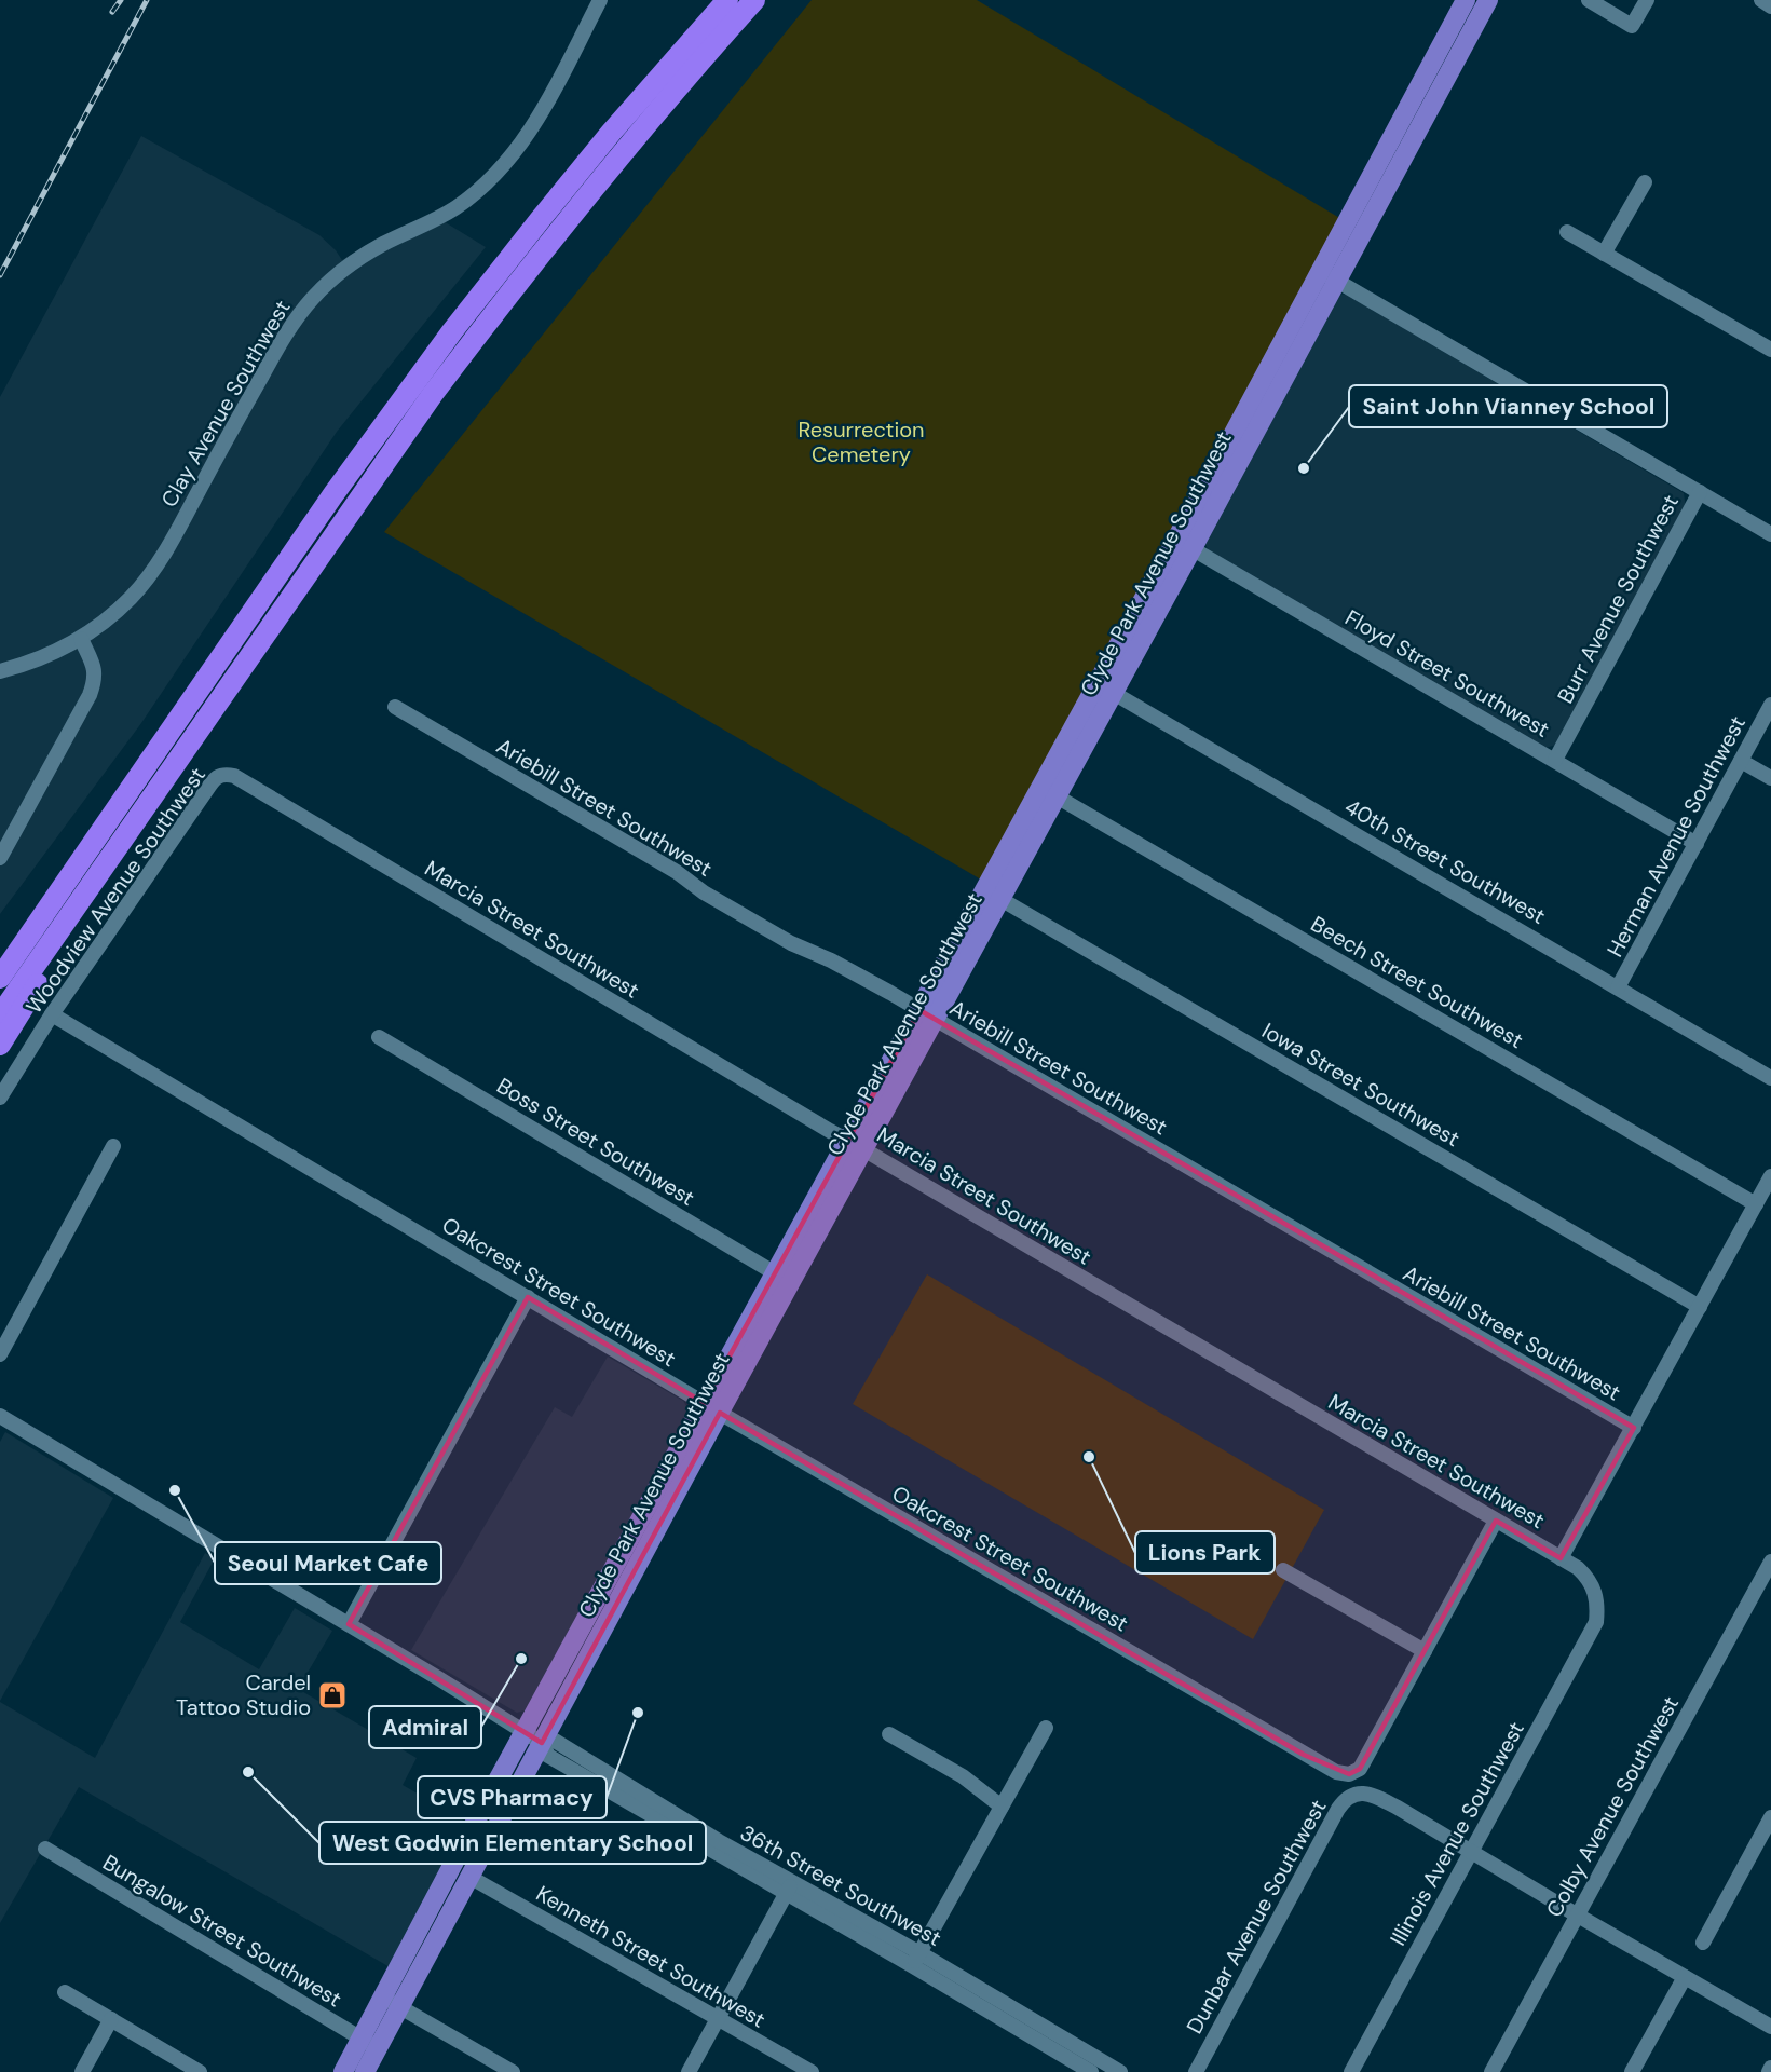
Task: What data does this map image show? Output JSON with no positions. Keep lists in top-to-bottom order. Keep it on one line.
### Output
{"streets":{"main road":["Clyde Park Avenue Southwest"],"street":["Clay Avenue Southwest","Burr Avenue Southwest","Floyd Street Southwest","Ariebill Street Southwest","Herman Avenue Southwest","40th Street Southwest","Woodview Avenue Southwest","Marcia Street Southwest","Beech Street Southwest","Iowa Street Southwest","Boss Street Southwest","Oakcrest Street Southwest","Colby Avenue Southwest","Illinois Avenue Southwest","36th Street Southwest","Dunbar Avenue Southwest","Bungalow Street Southwest","Kenneth Street Southwest"]},"crossings":[["Clyde Park Avenue Southwest","Floyd Street Southwest"],["Clyde Park Avenue Southwest","Ariebill Street Southwest"],["Clyde Park Avenue Southwest","40th Street Southwest"],["Clyde Park Avenue Southwest","Marcia Street Southwest"],["Clyde Park Avenue Southwest","Beech Street Southwest"],["Clyde Park Avenue Southwest","Iowa Street Southwest"],["Clyde Park Avenue Southwest","Boss Street Southwest"],["Clyde Park Avenue Southwest","Oakcrest Street Southwest"],["Clyde Park Avenue Southwest","36th Street Southwest"],["Clyde Park Avenue Southwest","Bungalow Street Southwest"],["Clyde Park Avenue Southwest","Kenneth Street Southwest"],["Burr Avenue Southwest","Floyd Street Southwest"],["Floyd Street Southwest","Herman Avenue Southwest"],["Herman Avenue Southwest","40th Street Southwest"],["Woodview Avenue Southwest","Marcia Street Southwest"],["Woodview Avenue Southwest","Oakcrest Street Southwest"],["Marcia Street Southwest","Illinois Avenue Southwest"],["Illinois Avenue Southwest","Dunbar Avenue Southwest"]],"parks":["Resurrection Cemetery"],"places":{"other":["Saint John Vianney School","Lions Park","Seoul Market Cafe","Admiral","CVS Pharmacy","West Godwin Elementary School"],"shop":["Cardel Tattoo Studio"]}}
